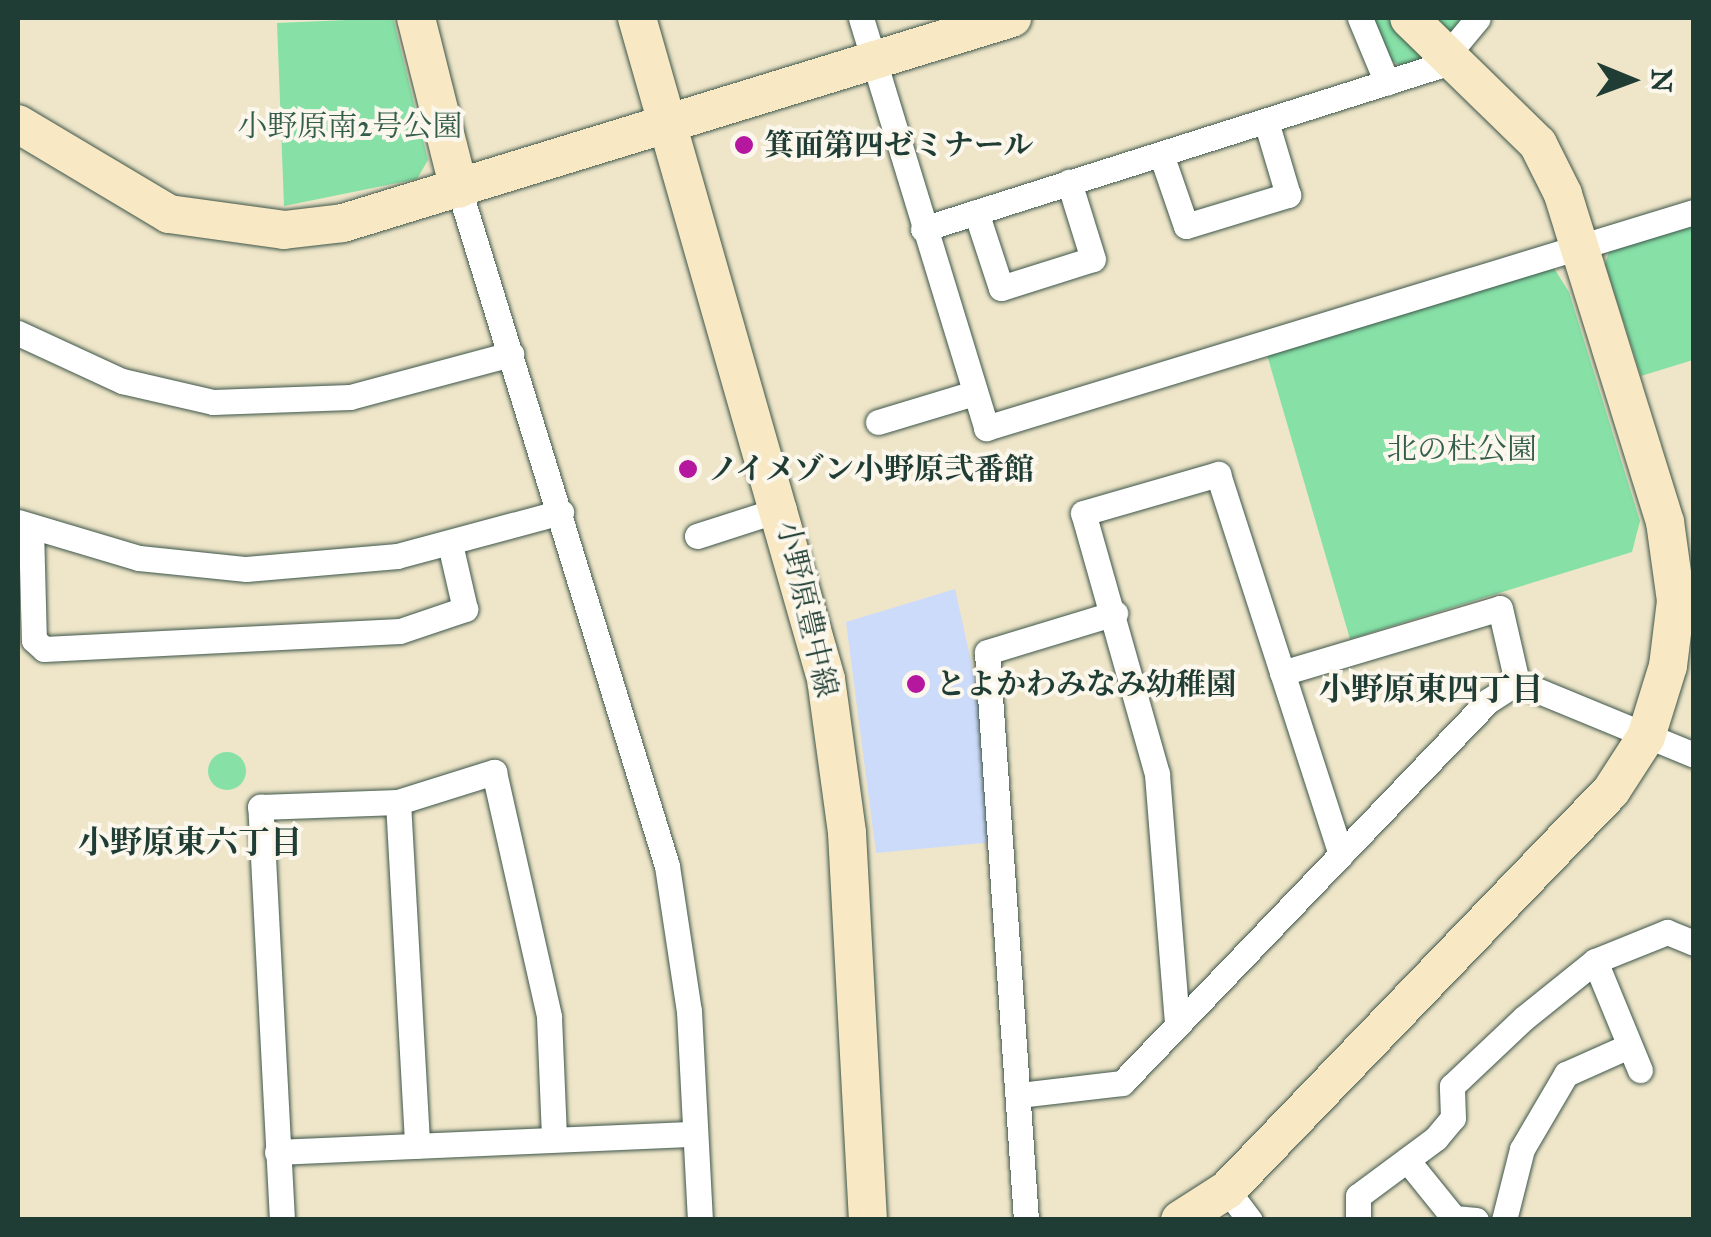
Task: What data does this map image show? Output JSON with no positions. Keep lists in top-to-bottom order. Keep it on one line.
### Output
{"streets":{"street":["小野原豊中線"]},"districts":["小野原東四丁目","小野原東六丁目"],"parks":["小野原南2号公園","北の杜公園"],"places":["箕面第四ゼミナール","ノイメゾン小野原弐番館","とよかわみなみ幼稚園"],"north":"right"}
